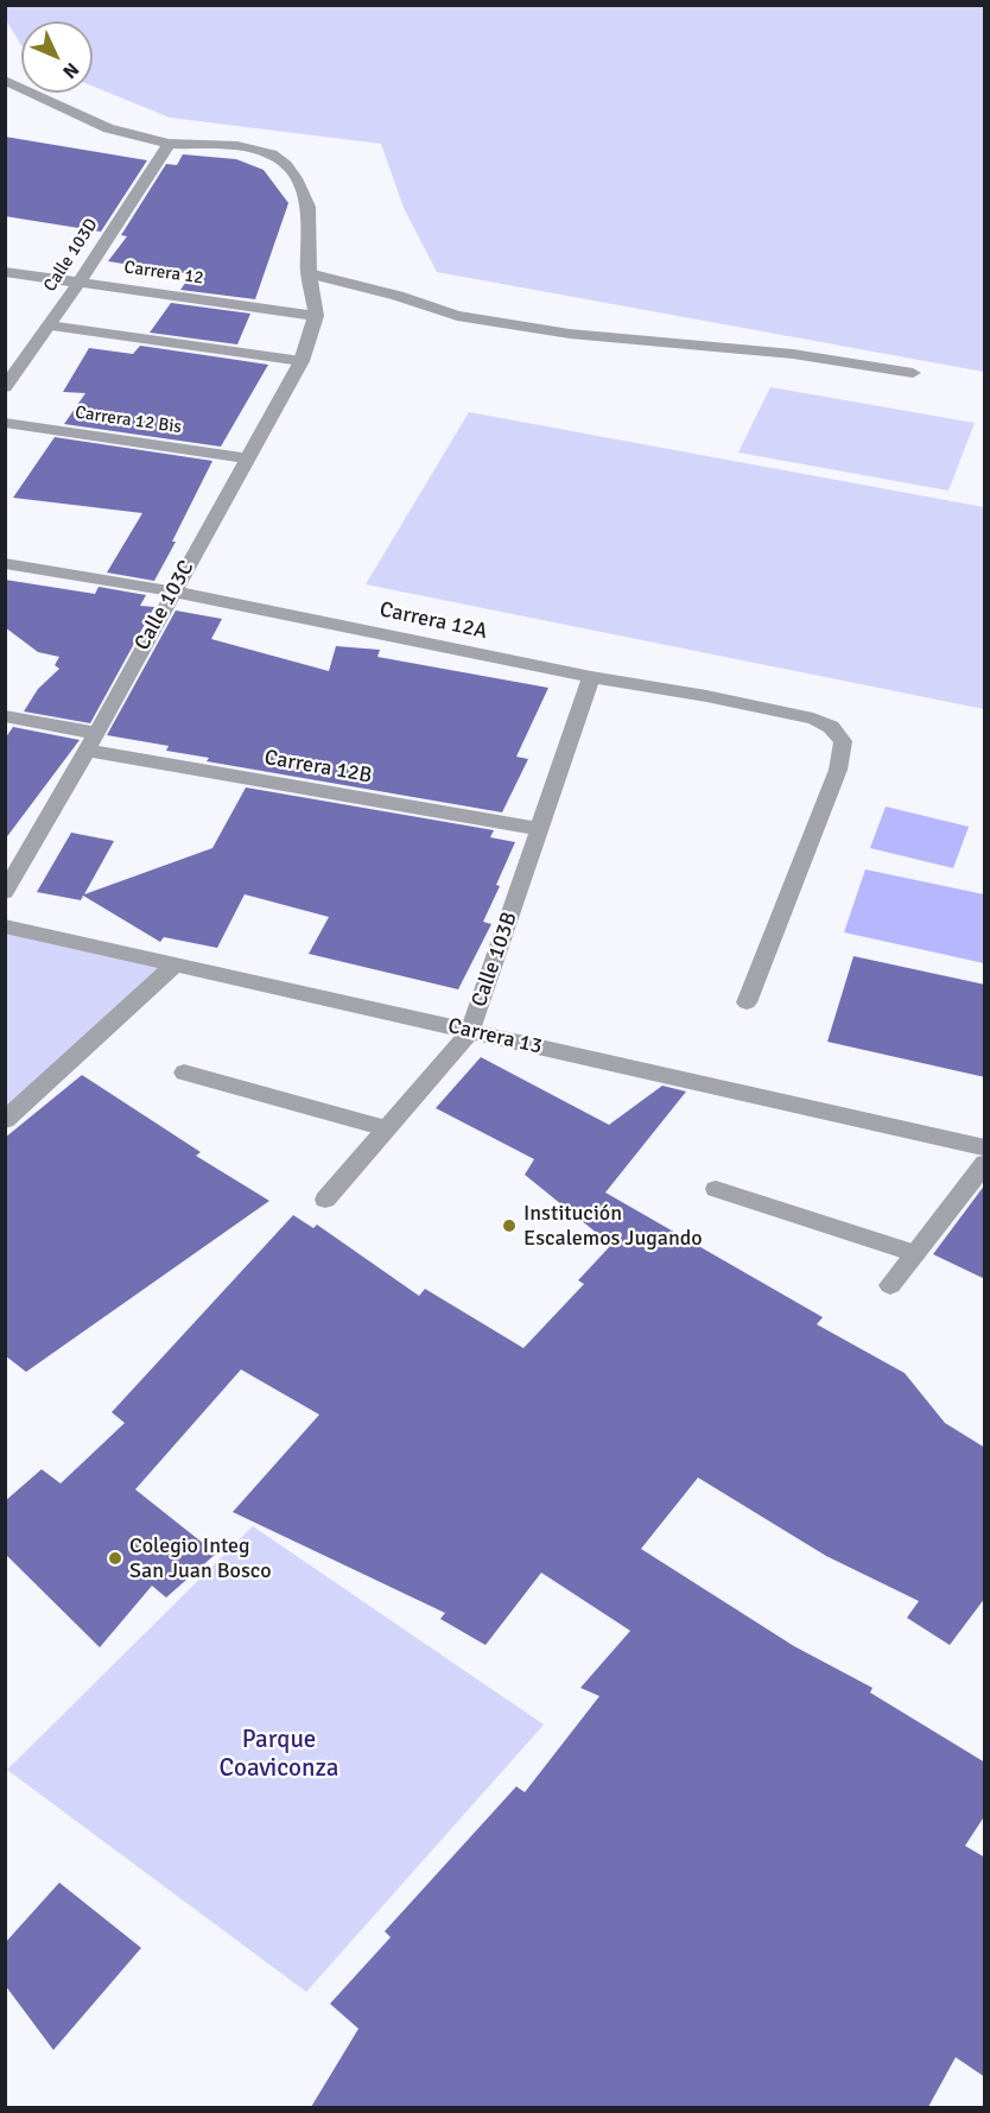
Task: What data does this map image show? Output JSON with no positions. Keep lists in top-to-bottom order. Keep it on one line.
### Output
{"streets":{"street":["Calle 103D","Carrera 12","Carrera 12 Bis","Calle 103C","Carrera 12A","Carrera 12B","Calle 103B","Carrera 13"]},"crossings":[["Calle 103D","Carrera 12"],["Carrera 12","Calle 103C"],["Carrera 12 Bis","Calle 103C"],["Calle 103C","Carrera 12A"],["Calle 103C","Carrera 12B"],["Carrera 12A","Calle 103B"],["Carrera 12B","Calle 103B"],["Calle 103B","Carrera 13"]],"parks":["Parque Coaviconza"],"places":["Institución Escalemos Jugando","Colegio Integ San Juan Bosco"],"north":"bottom right"}
